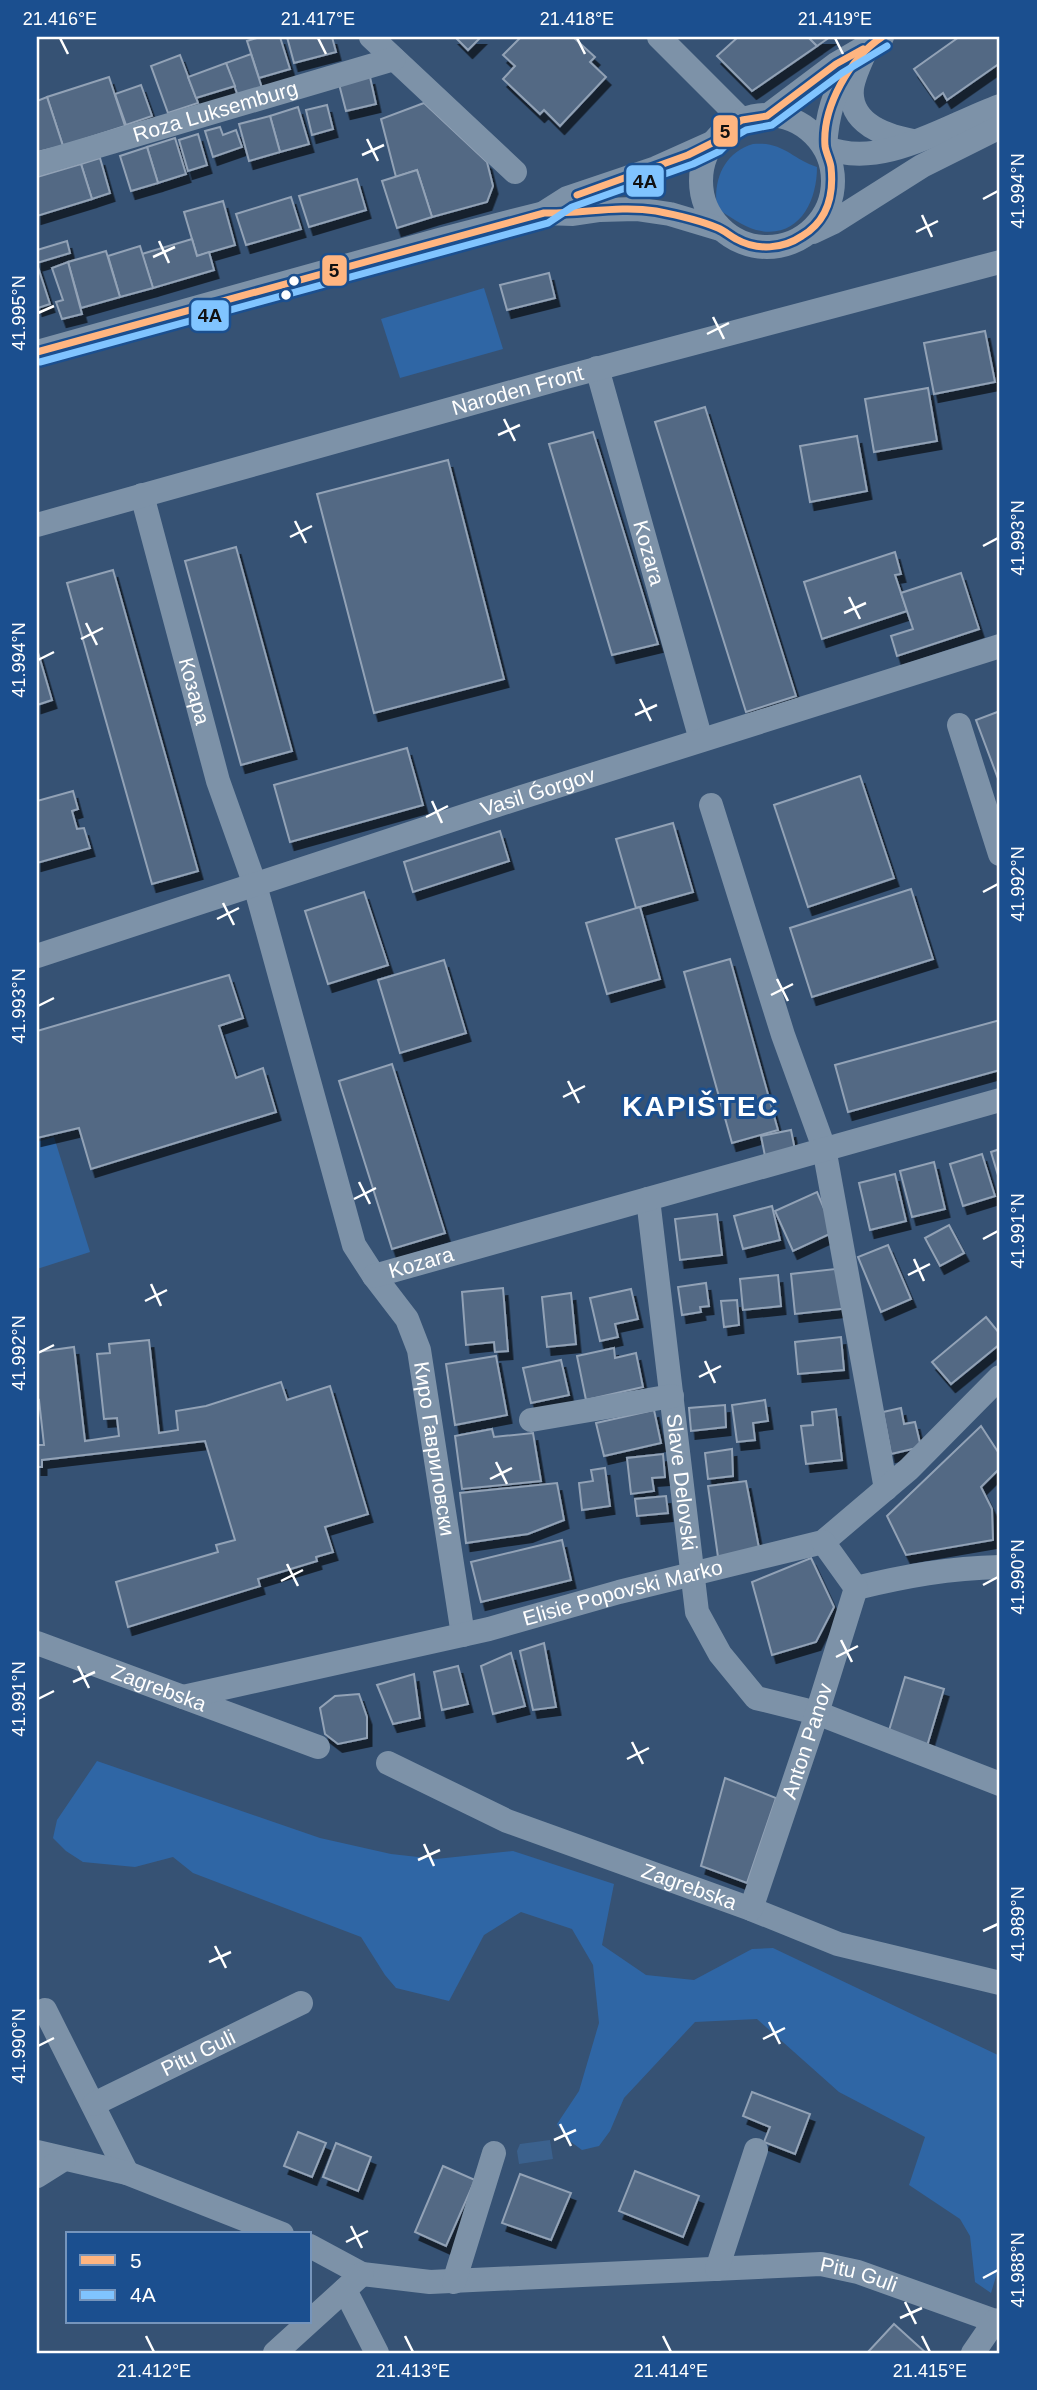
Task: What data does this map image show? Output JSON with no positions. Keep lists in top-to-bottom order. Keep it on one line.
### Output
{"streets":{"street":["Roza Luksemburg","Naroden Front","Kozara","Козара","Vasil Ǵorgov","Киро Гавриловски","Slave Delovski","Elisie Popovski Marko","Zagrebska","Anton Panov","Pitu Guli"]},"crossings":[["Naroden Front","Kozara"],["Naroden Front","Козара"],["Kozara","Козара"],["Kozara","Vasil Ǵorgov"],["Kozara","Киро Гавриловски"],["Kozara","Slave Delovski"],["Козара","Vasil Ǵorgov"],["Киро Гавриловски","Elisie Popovski Marko"],["Slave Delovski","Elisie Popovski Marko"],["Slave Delovski","Anton Panov"],["Elisie Popovski Marko","Zagrebska"],["Zagrebska","Anton Panov"]],"districts":["KAPIŠTEC"],"lines":["transit line 5","transit line 4A"],"legend":["5","4A"],"coordinates":["21.416°E","21.417°E","21.418°E","21.419°E","41.994°N","41.995°N","41.993°N","41.992°N","41.991°N","41.990°N","41.989°N","41.988°N","21.412°E","21.413°E","21.414°E","21.415°E"]}
